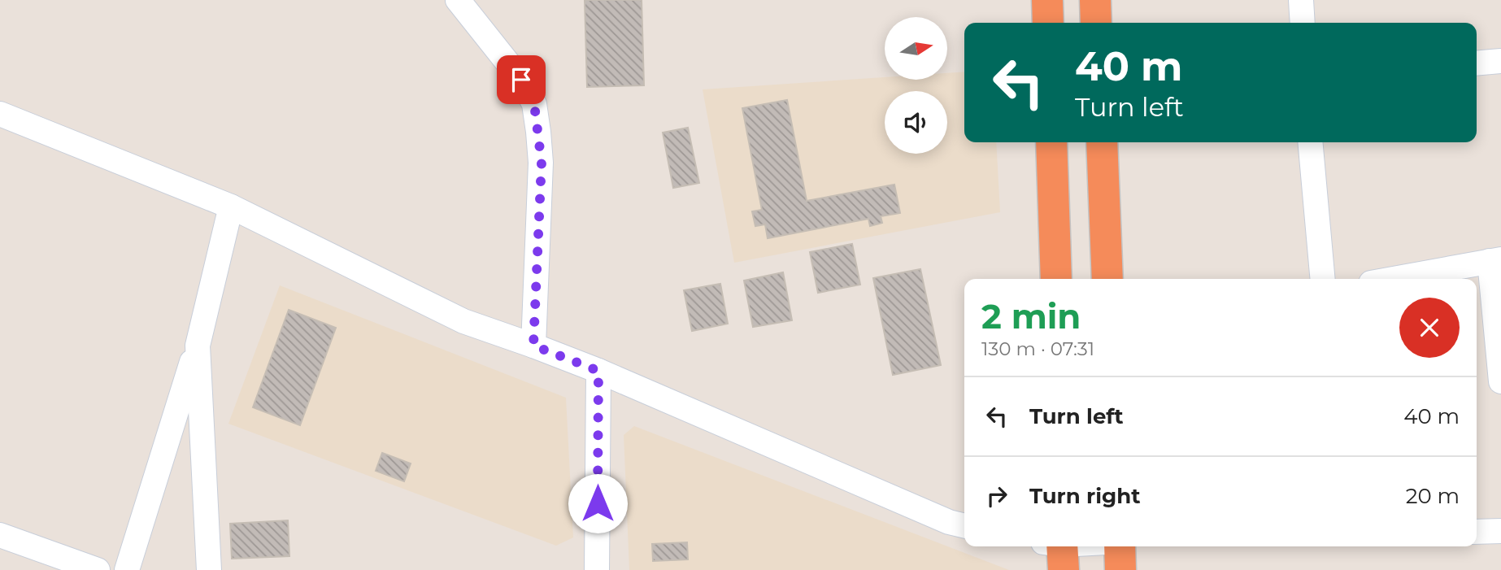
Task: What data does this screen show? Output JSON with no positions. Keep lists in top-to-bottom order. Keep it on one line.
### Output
{"north":"right","page":{"turn":["40 m","Turn left"],"heading":["2 min","130 m · 07:31"],"list":[{"name":"Turn left","value":"40 m"},{"name":"Turn right","value":"20 m"}]}}
